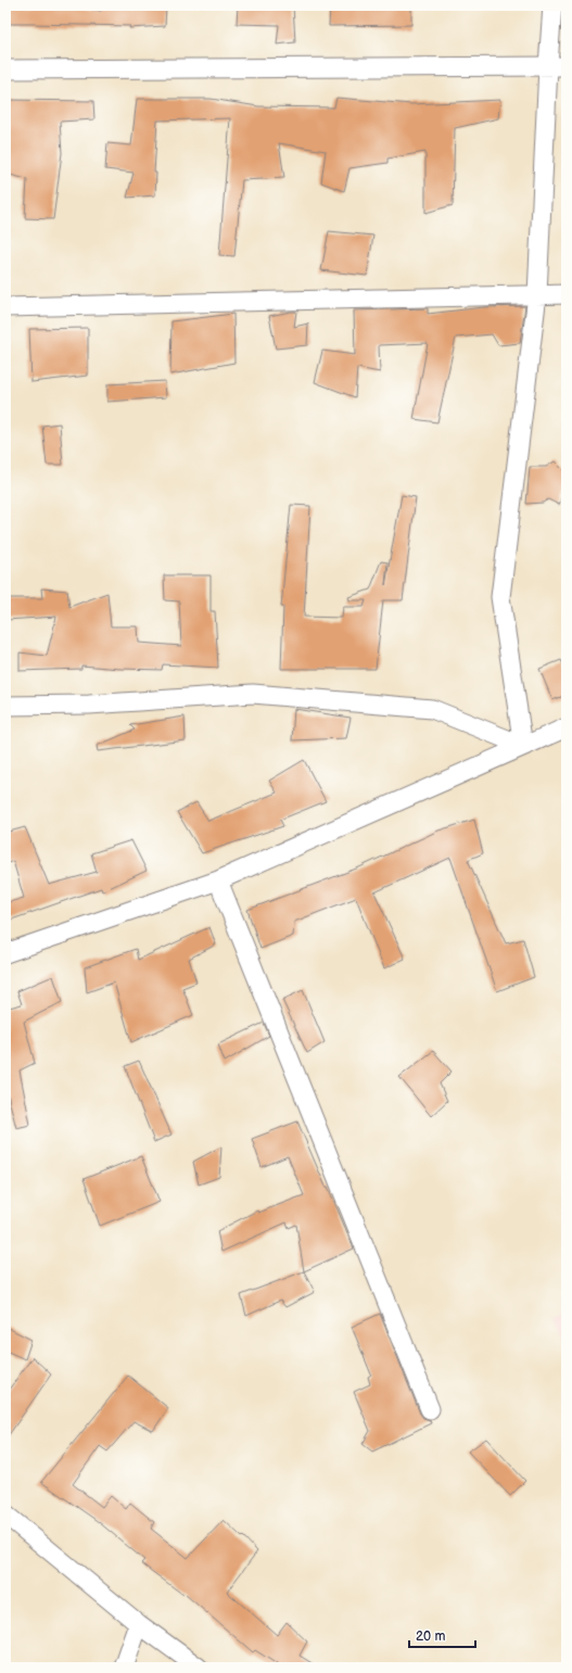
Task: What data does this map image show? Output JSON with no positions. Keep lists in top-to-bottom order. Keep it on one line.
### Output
{"scale_bar":"20 m"}
